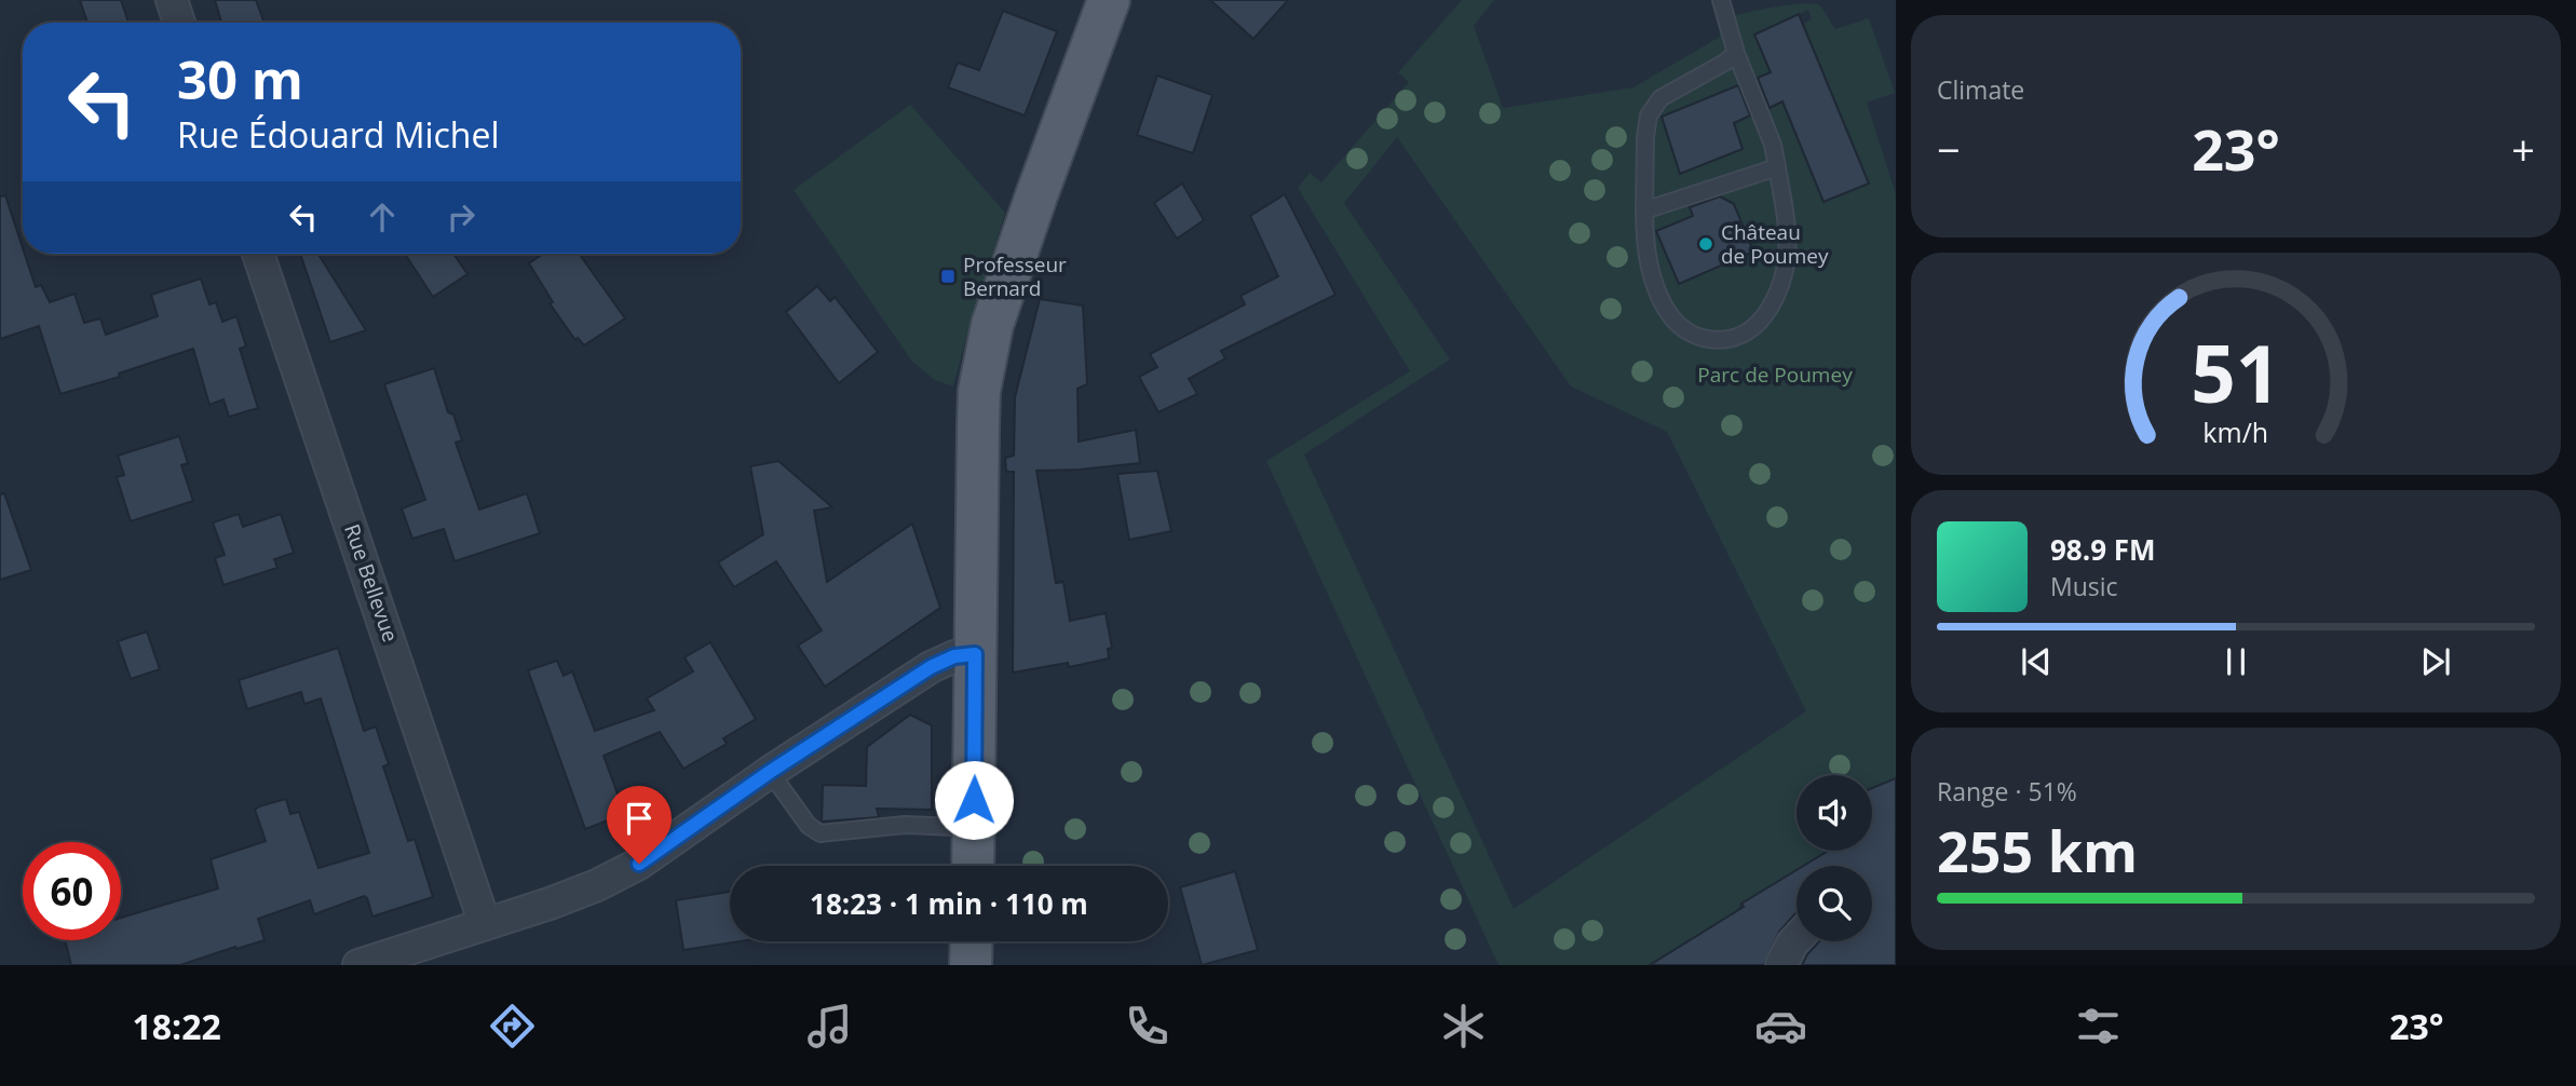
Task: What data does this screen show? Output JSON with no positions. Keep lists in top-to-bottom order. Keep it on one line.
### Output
{"streets":{"street":["Rue Bellevue"]},"parks":["Parc de Poumey"],"places":{"other":["Château de Poumey"],"transit":["Professeur Bernard"]},"page":{"tile":["Climate",["Range · 51%","255 km"]],"turn":["30 m","Rue Édouard Michel"],"heat":["−","23°","+"],"song":["98.9 FM","Music"],"limit":"60","trip":"18:23 · 1 min · 110 m","tabs":["18:22","23°"],"gauge":["51","km/h"]}}
